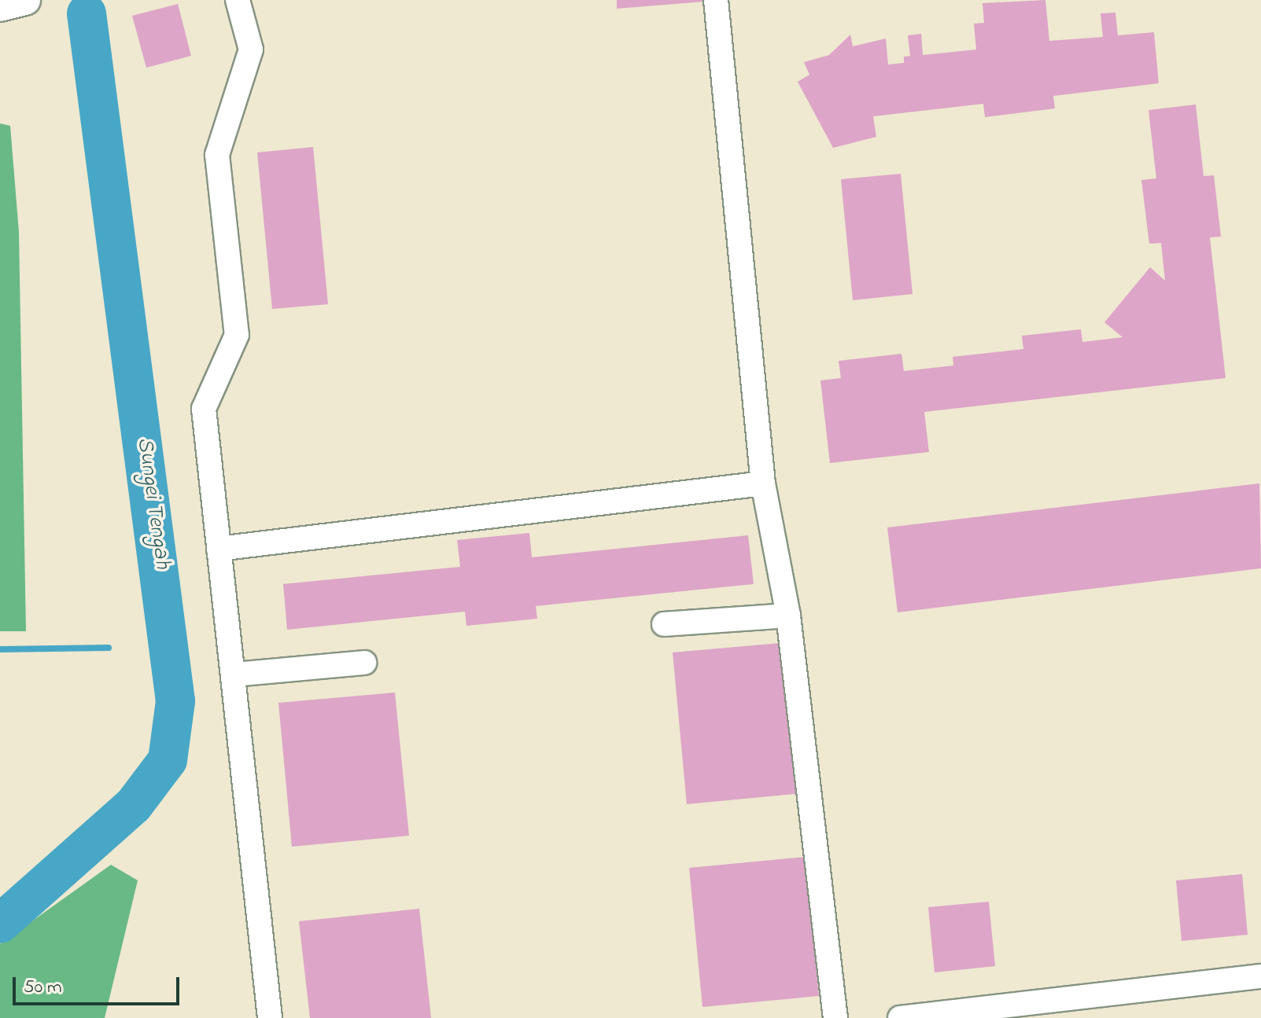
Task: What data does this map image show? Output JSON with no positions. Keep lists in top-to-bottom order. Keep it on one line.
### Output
{"water":["Sungei Tengah"],"scale_bar":"50 m"}
